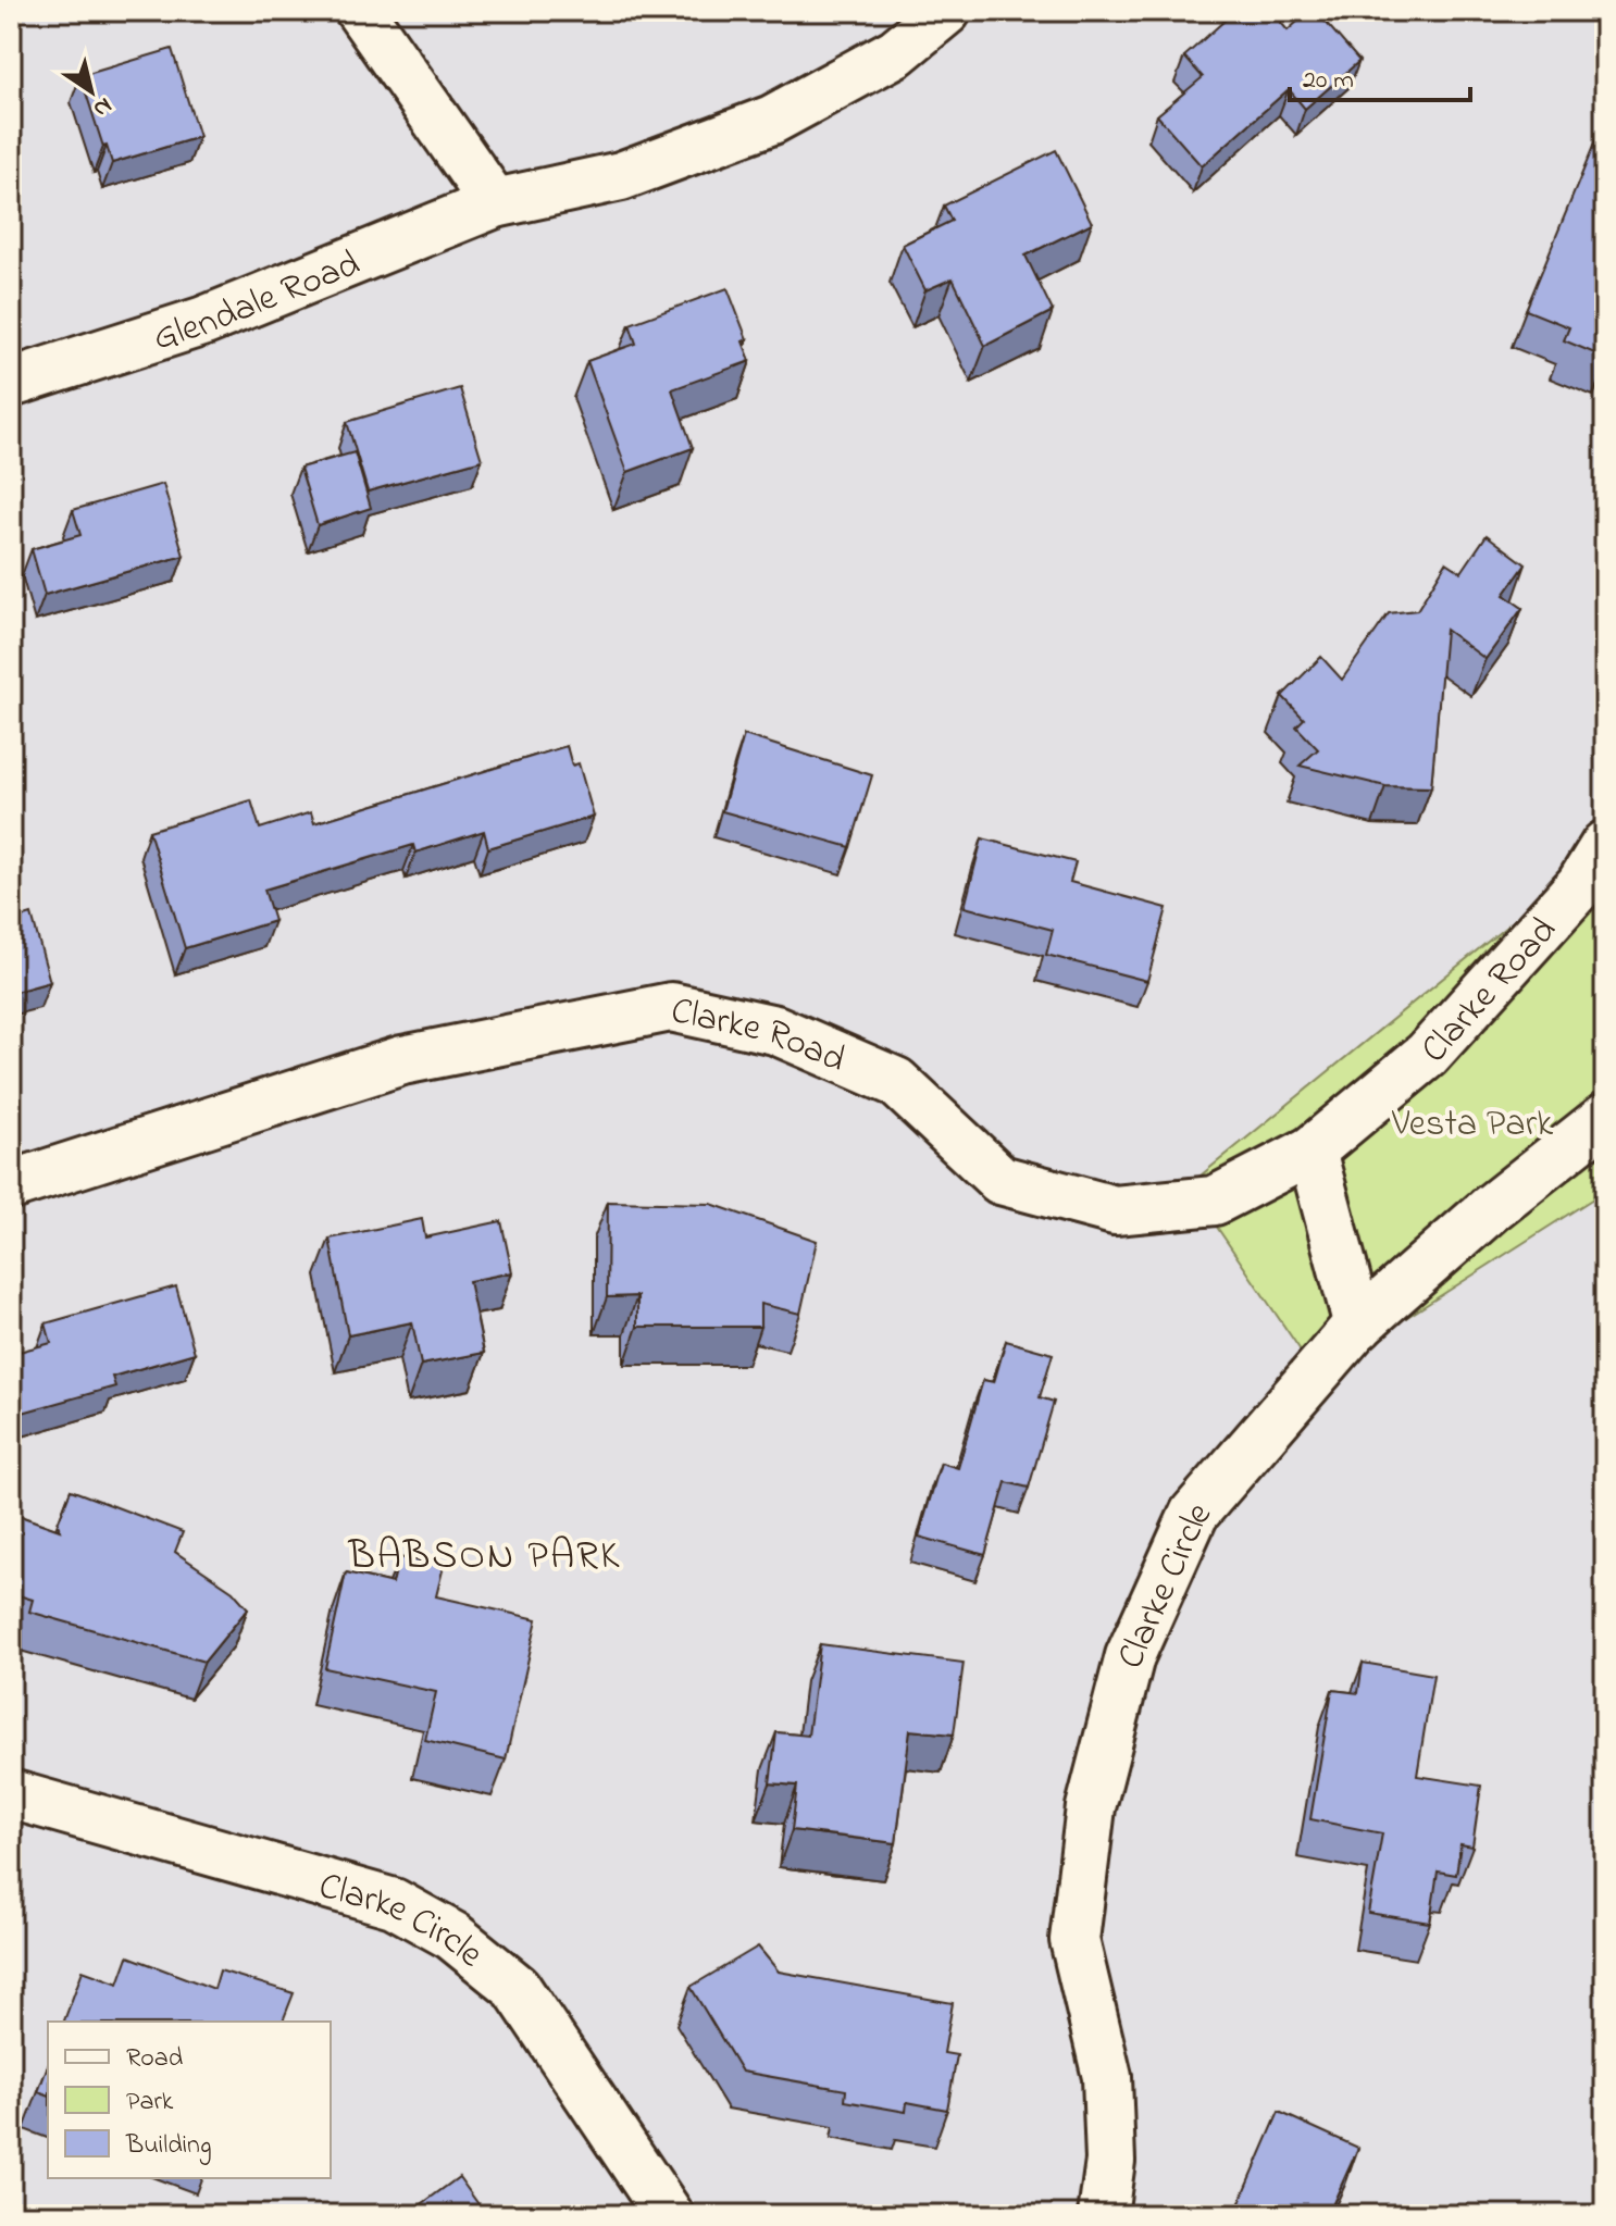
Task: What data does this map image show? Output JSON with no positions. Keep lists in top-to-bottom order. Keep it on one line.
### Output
{"streets":{"street":["Glendale Road","Clarke Road","Clarke Circle"]},"districts":["BABSON PARK"],"parks":["Vesta Park"],"legend":["Road","Park","Building"],"scale_bar":"20 m","north":"bottom right"}
